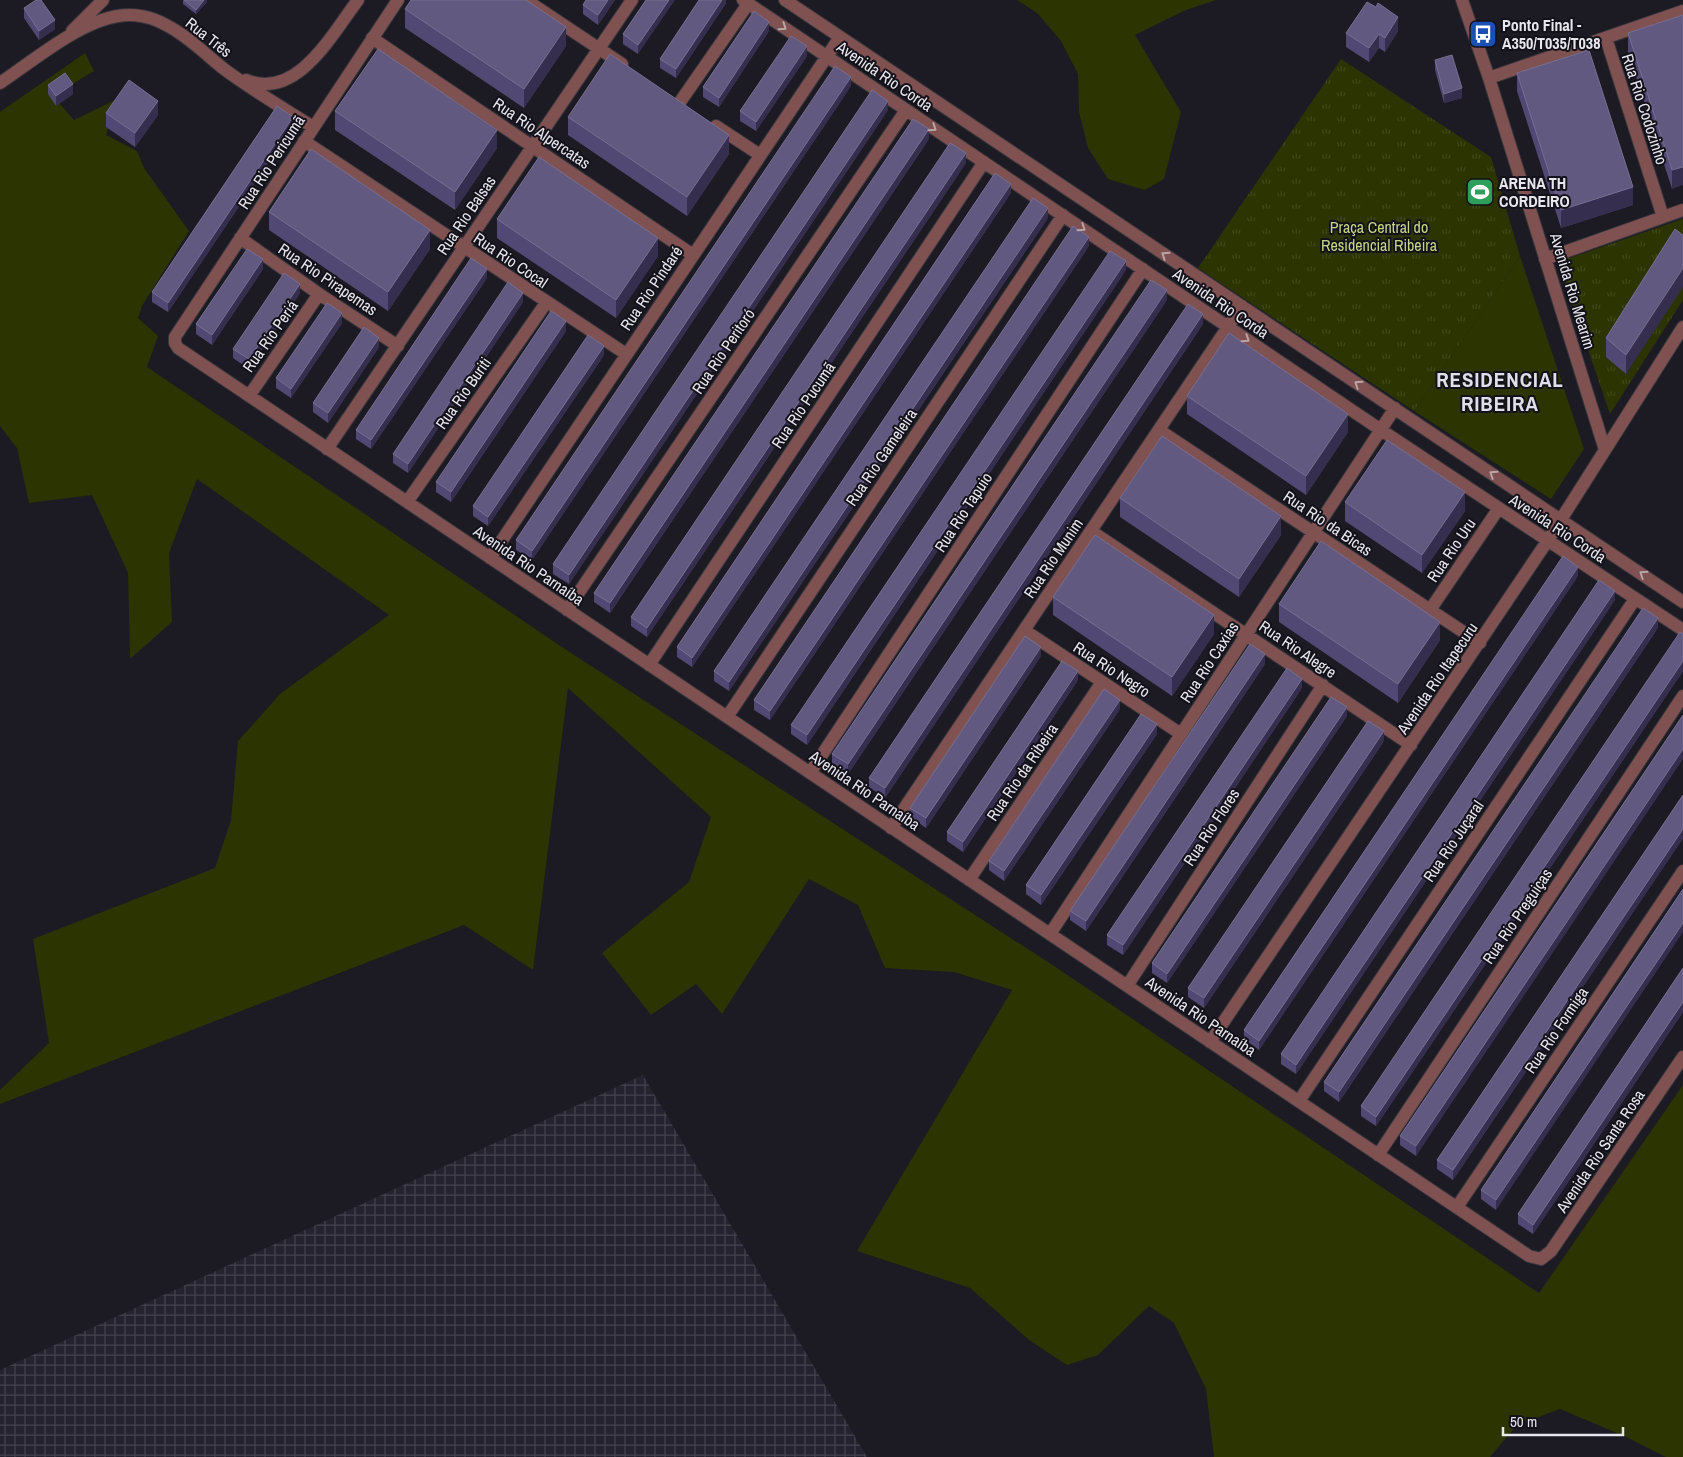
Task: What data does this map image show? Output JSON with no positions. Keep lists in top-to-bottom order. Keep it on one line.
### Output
{"streets":{"street":["Rua Três","Avenida Rio Corda","Rua Rio Codozinho","Rua Rio Alpercatas","Rua Rio Pericumã","Rua Rio Balsas","Rua Rio Cocal","Rua Rio Pirapemas","Rua Rio Pindaré","Avenida Rio Mearim","Rua Rio Periá","Rua Rio Peritoró","Rua Rio Buriti","Rua Rio Pucumã","Rua Rio Gameleira","Rua Rio Tapuio","Rua Rio da Bicas","Rua Rio Uru","Rua Rio Munim","Avenida Rio Parnaíba","Rua Rio Alegre","Rua Rio Caxias","Rua Rio Negro","Avenida Rio Itapecuru","Rua Rio da Ribeira","Rua Rio Flores","Rua Rio Juçaral","Rua Rio Preguiças","Rua Rio Formiga","Avenida Rio Santa Rosa"]},"crossings":[["Rua Três","Rua Rio Pericumã"],["Avenida Rio Corda","Rua Rio Pindaré"],["Avenida Rio Corda","Rua Rio Peritoró"],["Avenida Rio Corda","Rua Rio Pucumã"],["Avenida Rio Corda","Rua Rio Gameleira"],["Avenida Rio Corda","Rua Rio Tapuio"],["Avenida Rio Corda","Rua Rio Uru"],["Avenida Rio Corda","Rua Rio Munim"],["Avenida Rio Corda","Rua Rio Caxias"],["Avenida Rio Corda","Avenida Rio Itapecuru"],["Avenida Rio Corda","Rua Rio Juçaral"],["Rua Rio Alpercatas","Rua Rio Pericumã"],["Rua Rio Alpercatas","Rua Rio Balsas"],["Rua Rio Alpercatas","Rua Rio Pindaré"],["Rua Rio Pericumã","Rua Rio Cocal"],["Rua Rio Pericumã","Rua Rio Pirapemas"],["Rua Rio Pericumã","Avenida Rio Parnaíba"],["Rua Rio Balsas","Rua Rio Cocal"],["Rua Rio Balsas","Rua Rio Pirapemas"],["Rua Rio Balsas","Avenida Rio Parnaíba"],["Rua Rio Cocal","Rua Rio Pindaré"],["Rua Rio Cocal","Rua Rio Buriti"],["Rua Rio Pirapemas","Rua Rio Periá"],["Rua Rio Pindaré","Avenida Rio Parnaíba"],["Avenida Rio Mearim","Avenida Rio Itapecuru"],["Rua Rio Periá","Avenida Rio Parnaíba"],["Rua Rio Peritoró","Avenida Rio Parnaíba"],["Rua Rio Buriti","Avenida Rio Parnaíba"],["Rua Rio Pucumã","Avenida Rio Parnaíba"],["Rua Rio Gameleira","Avenida Rio Parnaíba"],["Rua Rio Tapuio","Avenida Rio Parnaíba"],["Rua Rio da Bicas","Rua Rio Uru"],["Rua Rio da Bicas","Rua Rio Munim"],["Rua Rio da Bicas","Rua Rio Caxias"],["Rua Rio da Bicas","Avenida Rio Itapecuru"],["Rua Rio Munim","Avenida Rio Parnaíba"],["Rua Rio Munim","Rua Rio Alegre"],["Rua Rio Munim","Rua Rio Negro"],["Avenida Rio Parnaíba","Rua Rio Caxias"],["Avenida Rio Parnaíba","Avenida Rio Itapecuru"],["Avenida Rio Parnaíba","Rua Rio da Ribeira"],["Avenida Rio Parnaíba","Rua Rio Flores"],["Avenida Rio Parnaíba","Rua Rio Juçaral"],["Avenida Rio Parnaíba","Rua Rio Preguiças"],["Avenida Rio Parnaíba","Rua Rio Formiga"],["Avenida Rio Parnaíba","Avenida Rio Santa Rosa"],["Rua Rio Alegre","Rua Rio Caxias"],["Rua Rio Alegre","Avenida Rio Itapecuru"],["Rua Rio Alegre","Rua Rio Flores"],["Rua Rio Caxias","Rua Rio Negro"],["Rua Rio Negro","Rua Rio da Ribeira"]],"districts":["RESIDENCIAL RIBEIRA"],"parks":["Praça Central do Residencial Ribeira"],"places":{"bus stop":["Ponto Final - A350/T035/T038"],"sports":["ARENA TH CORDEIRO"]},"scale_bar":"50 m"}
